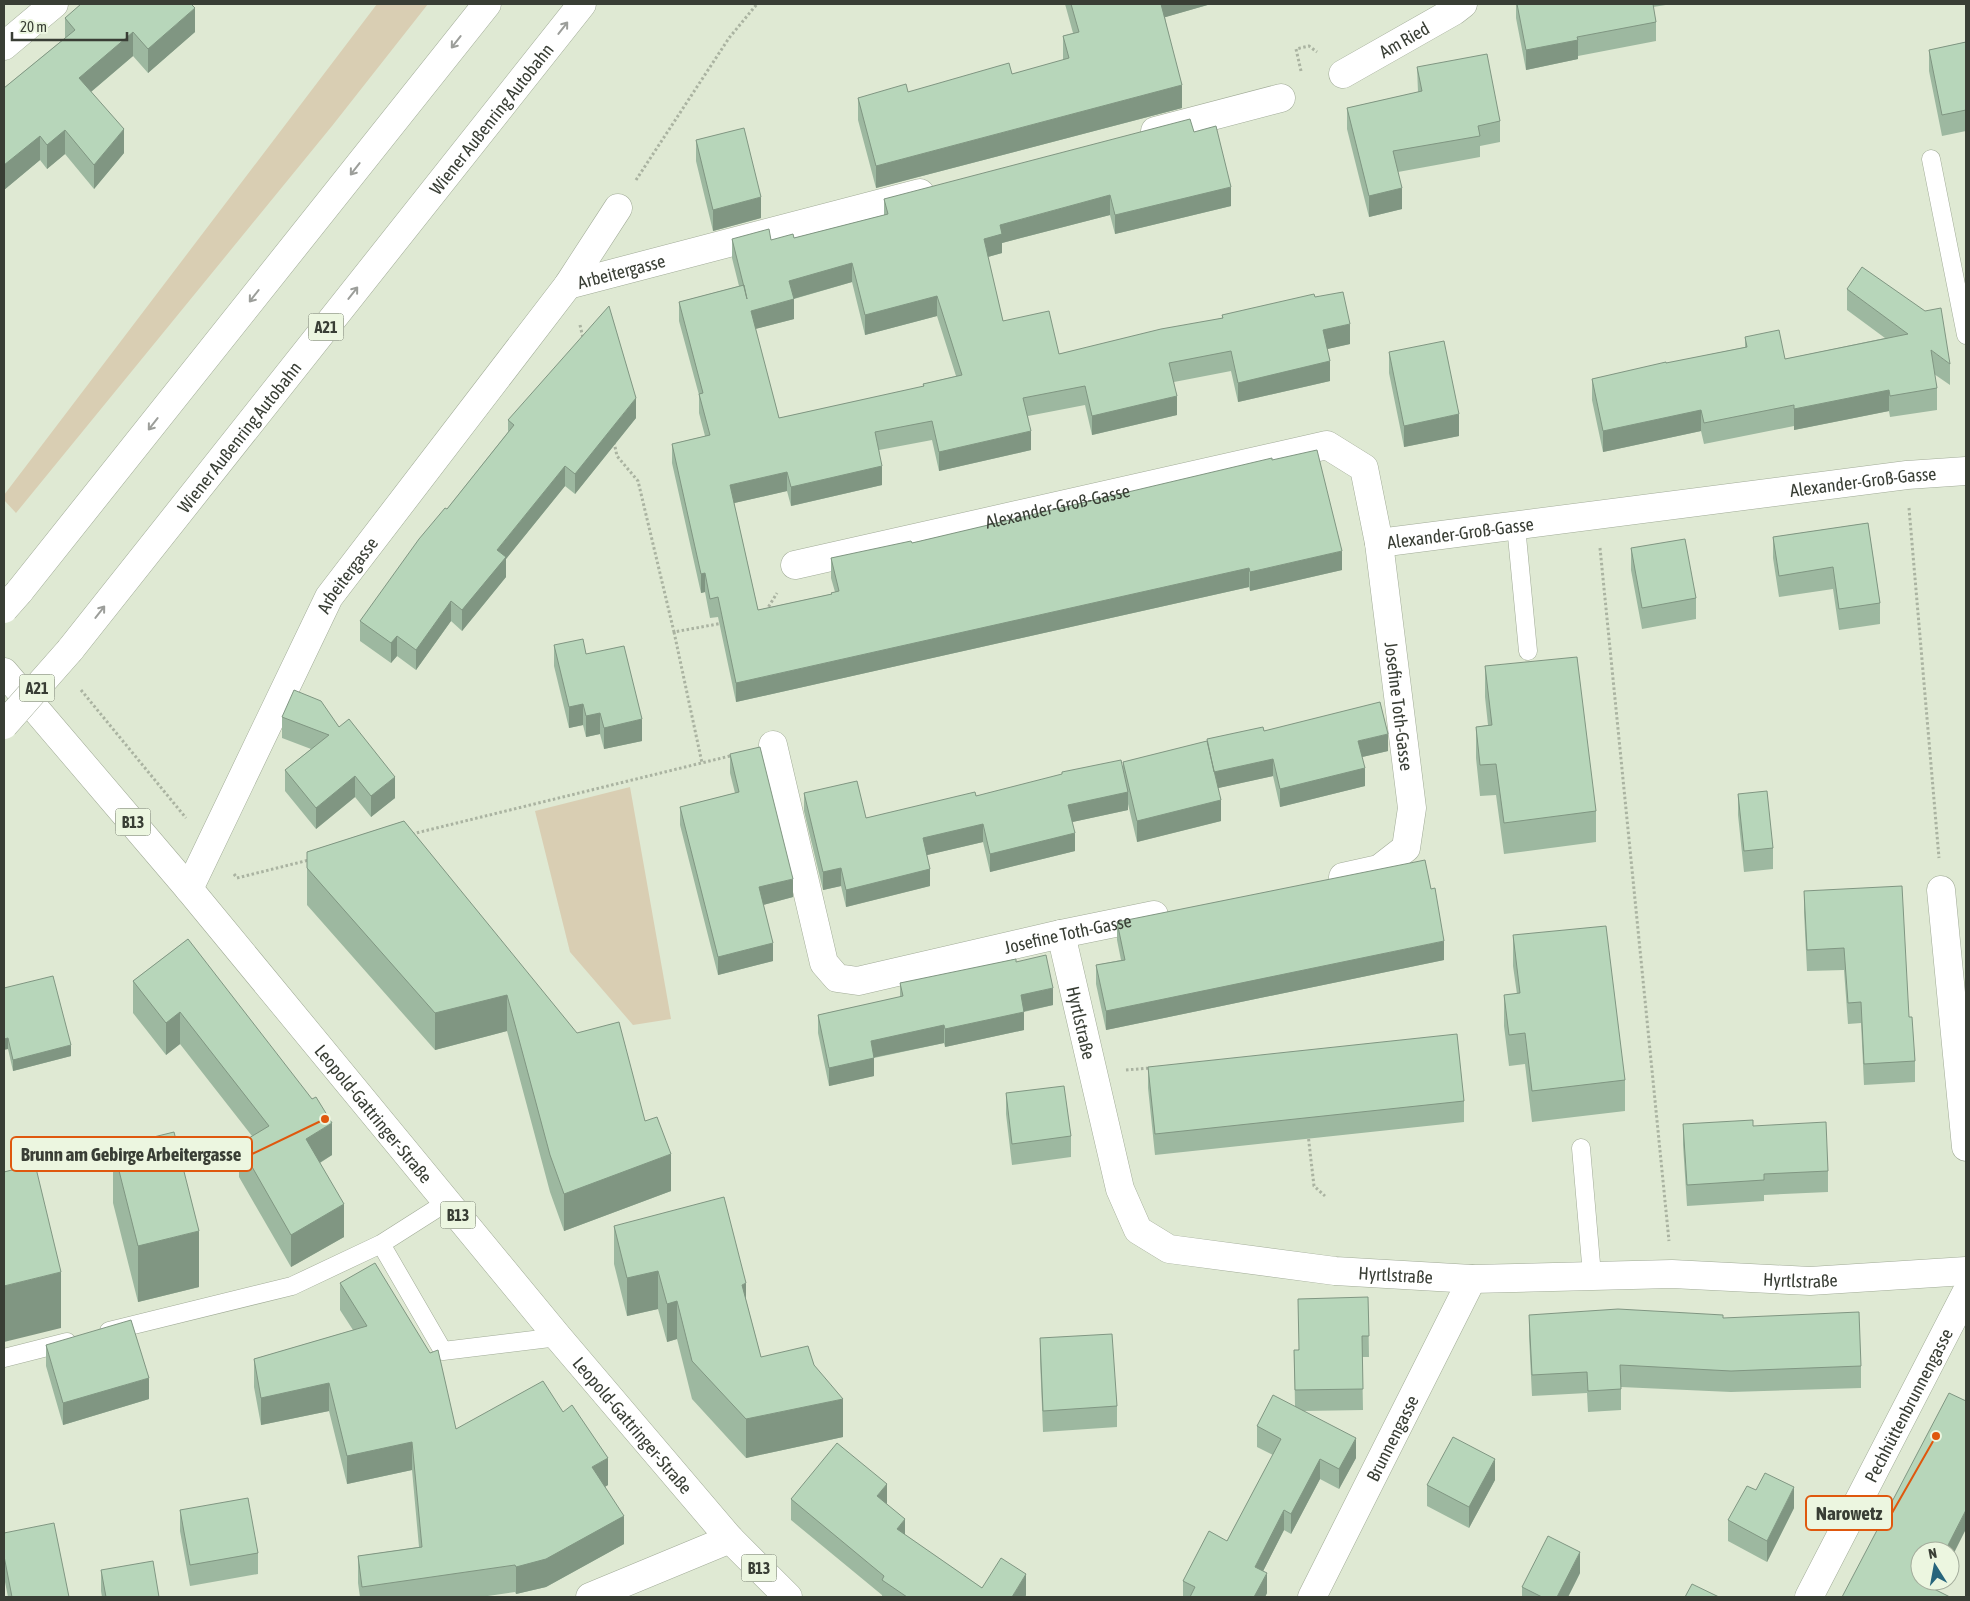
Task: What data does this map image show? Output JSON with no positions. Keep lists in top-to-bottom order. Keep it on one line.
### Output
{"streets":{"main road":["Am Ried","Wiener Außenring Autobahn","Arbeitergasse","A21","Alexander-Groß-Gasse","Josefine Toth-Gasse","B13","Hyrtlstraße","Leopold-Gattringer-Straße","Pechhüttenbrunnengasse","Brunnengasse"]},"crossings":[["Arbeitergasse","Leopold-Gattringer-Straße"],["Alexander-Groß-Gasse","Josefine Toth-Gasse"],["Josefine Toth-Gasse","Hyrtlstraße"],["Hyrtlstraße","Brunnengasse"]],"places":["Brunn am Gebirge Arbeitergasse","Narowetz"],"scale_bar":"20 m","north":"top"}
